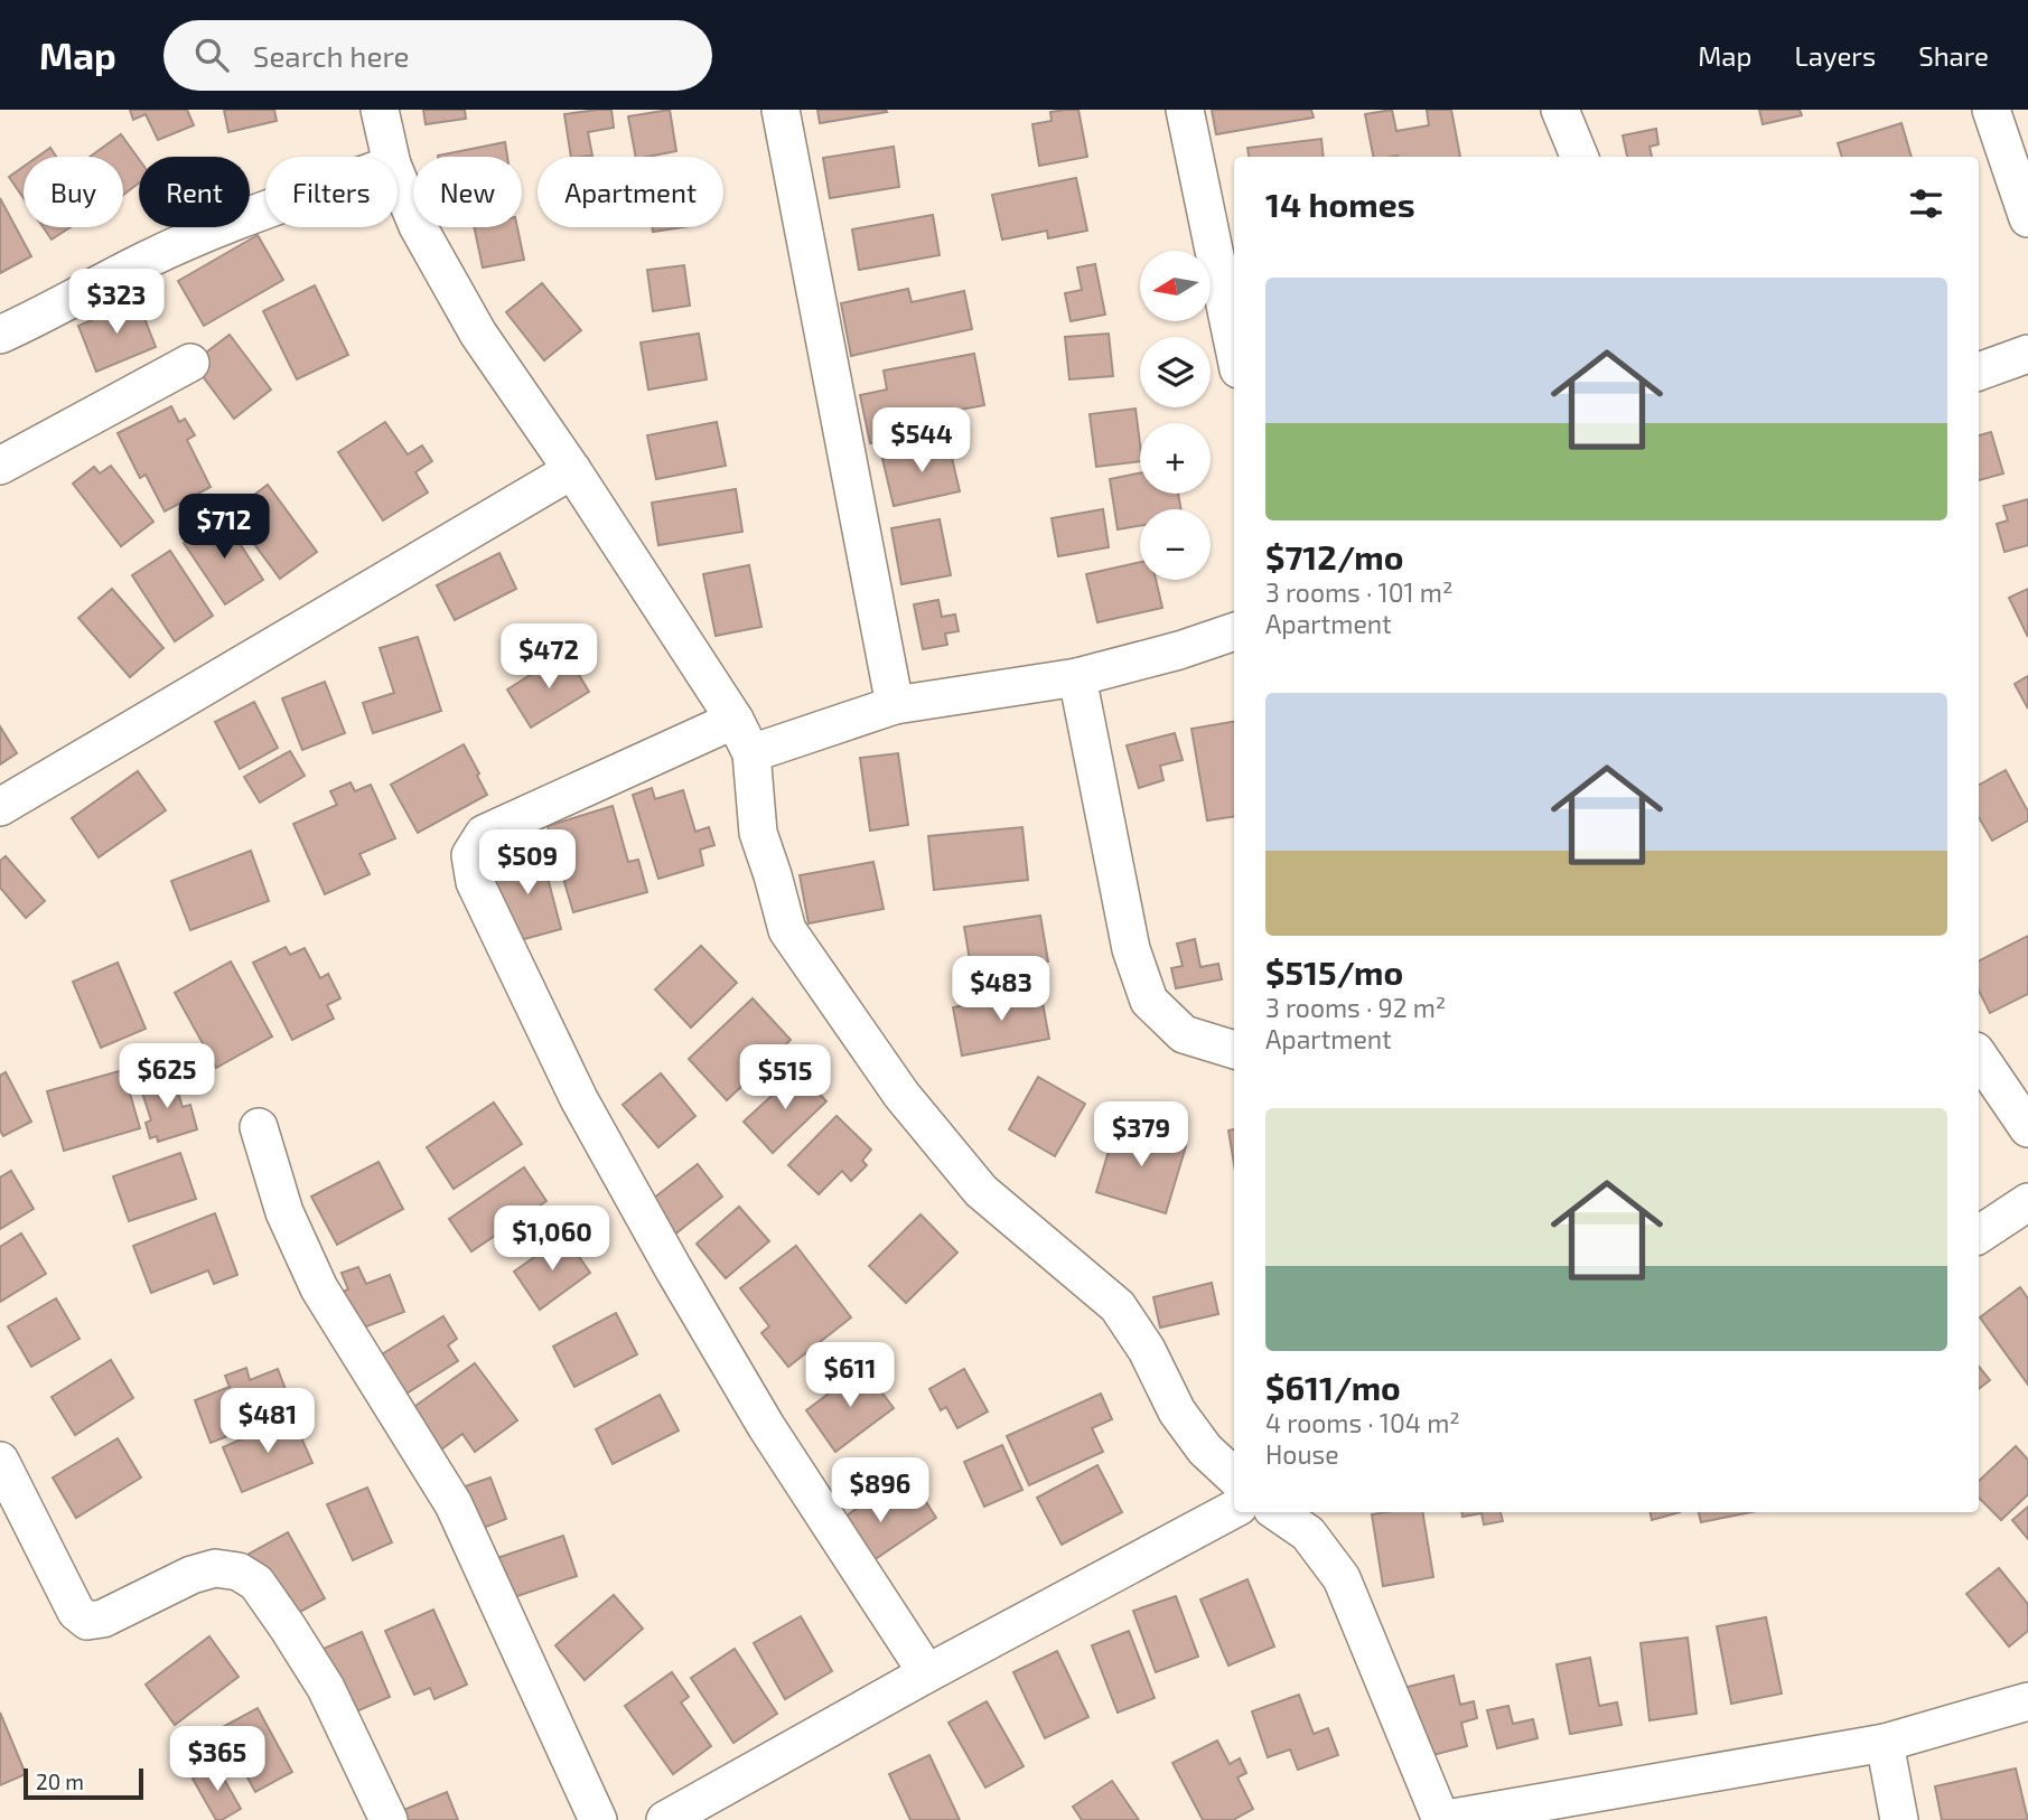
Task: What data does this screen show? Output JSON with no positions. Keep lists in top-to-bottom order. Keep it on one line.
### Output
{"scale_bar":"20 m","north":"left","page":{"header":"Map","search":"Search here","nav":["Map","Layers","Share"],"chip":["Buy","Rent","Filters","New","Apartment"],"heading":"14 homes","map_buttons":["+","−"],"list":[{"name":"$712/mo","note":"3 rooms · 101 m² · Apartment"},{"name":"$515/mo","note":"3 rooms · 92 m² · Apartment"},{"name":"$611/mo","note":"4 rooms · 104 m² · House"}],"price":["$323","$544","$712","$472","$509","$483","$625","$515","$379","$1,060","$611","$481","$896","$365"],"scale":"20 m"}}
